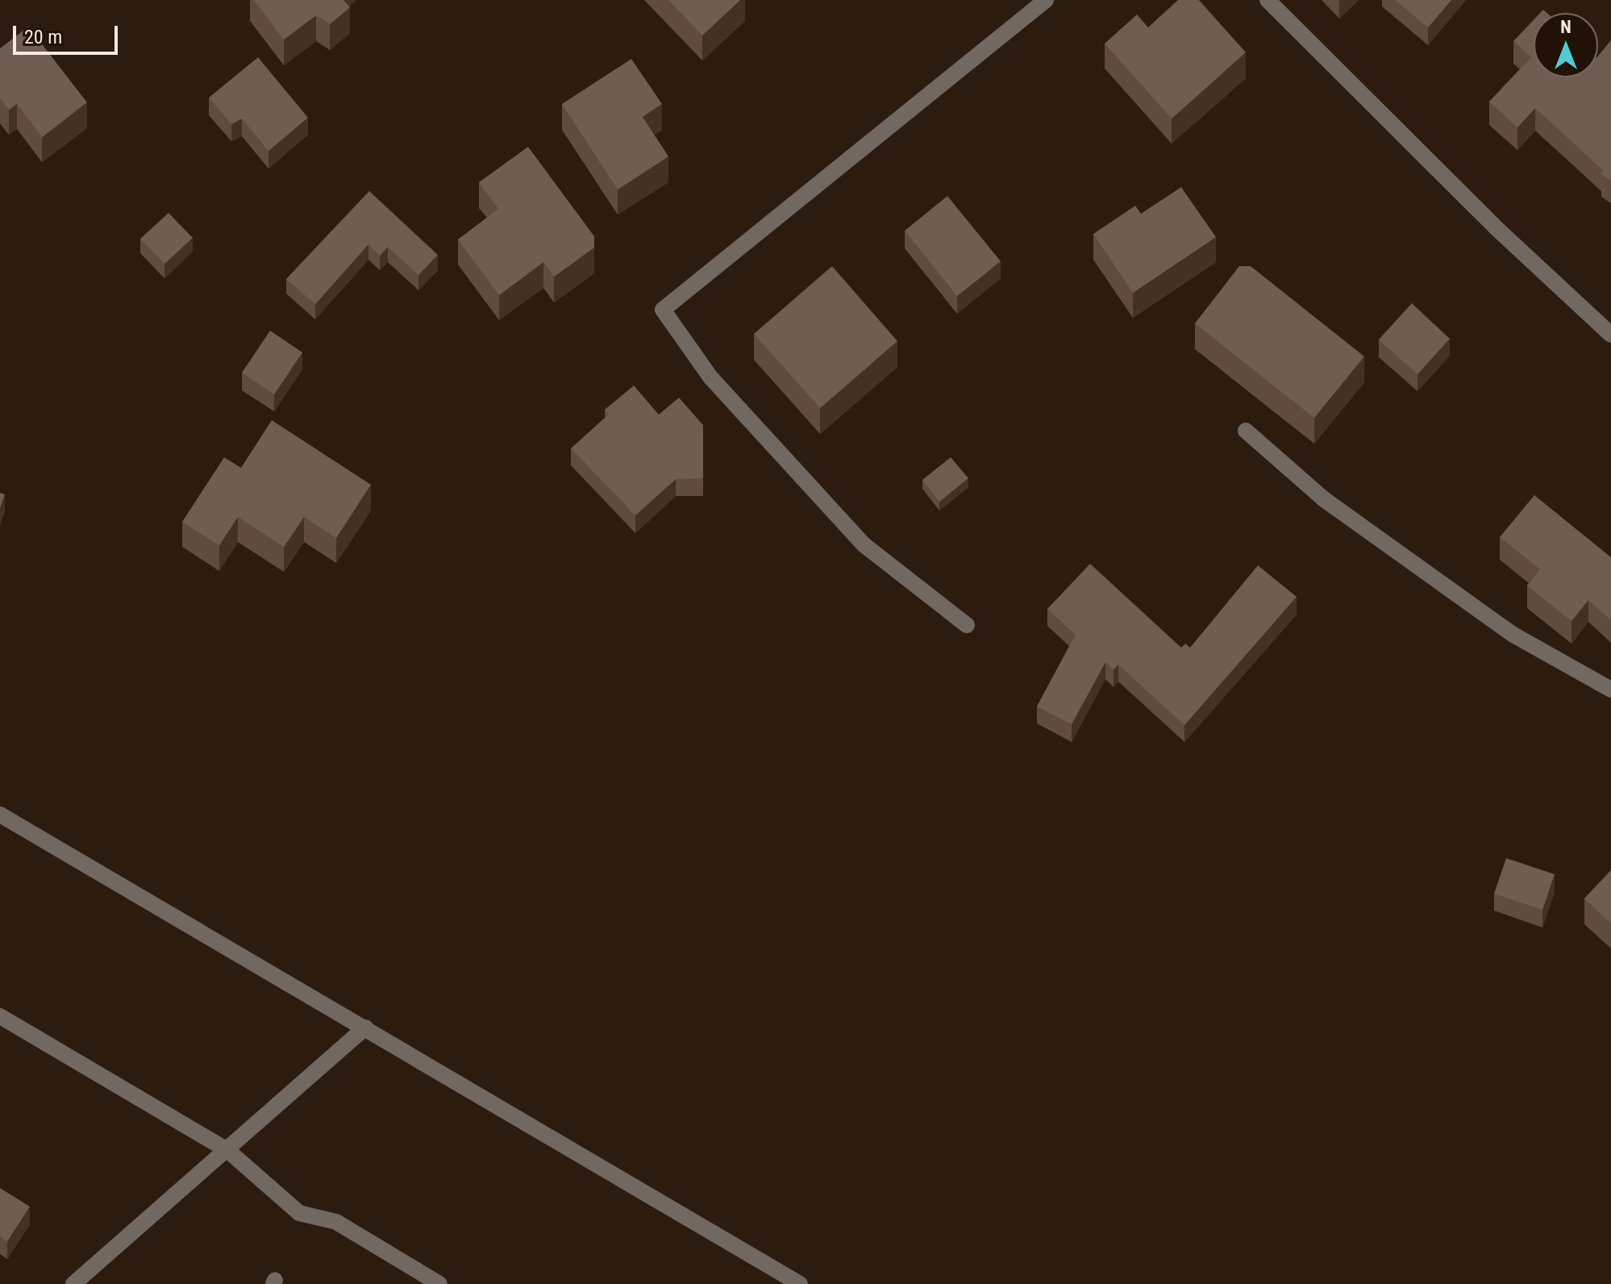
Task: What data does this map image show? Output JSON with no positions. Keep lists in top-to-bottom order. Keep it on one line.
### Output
{"scale_bar":"20 m","north":"top"}
